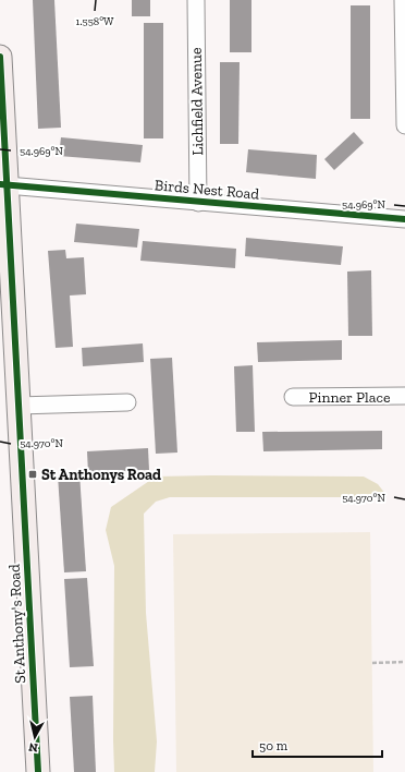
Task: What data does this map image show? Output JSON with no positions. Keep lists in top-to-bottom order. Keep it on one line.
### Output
{"streets":{"street":["Lichfield Avenue","Birds Nest Road","Pinner Place","St Anthony's Road"]},"crossings":[["Lichfield Avenue","Birds Nest Road"],["Birds Nest Road","St Anthony's Road"]],"places":{"transit":["St Anthonys Road"]},"scale_bar":"50 m","north":"bottom","coordinates":["1.558°W","54.969°N","54.970°N"]}
